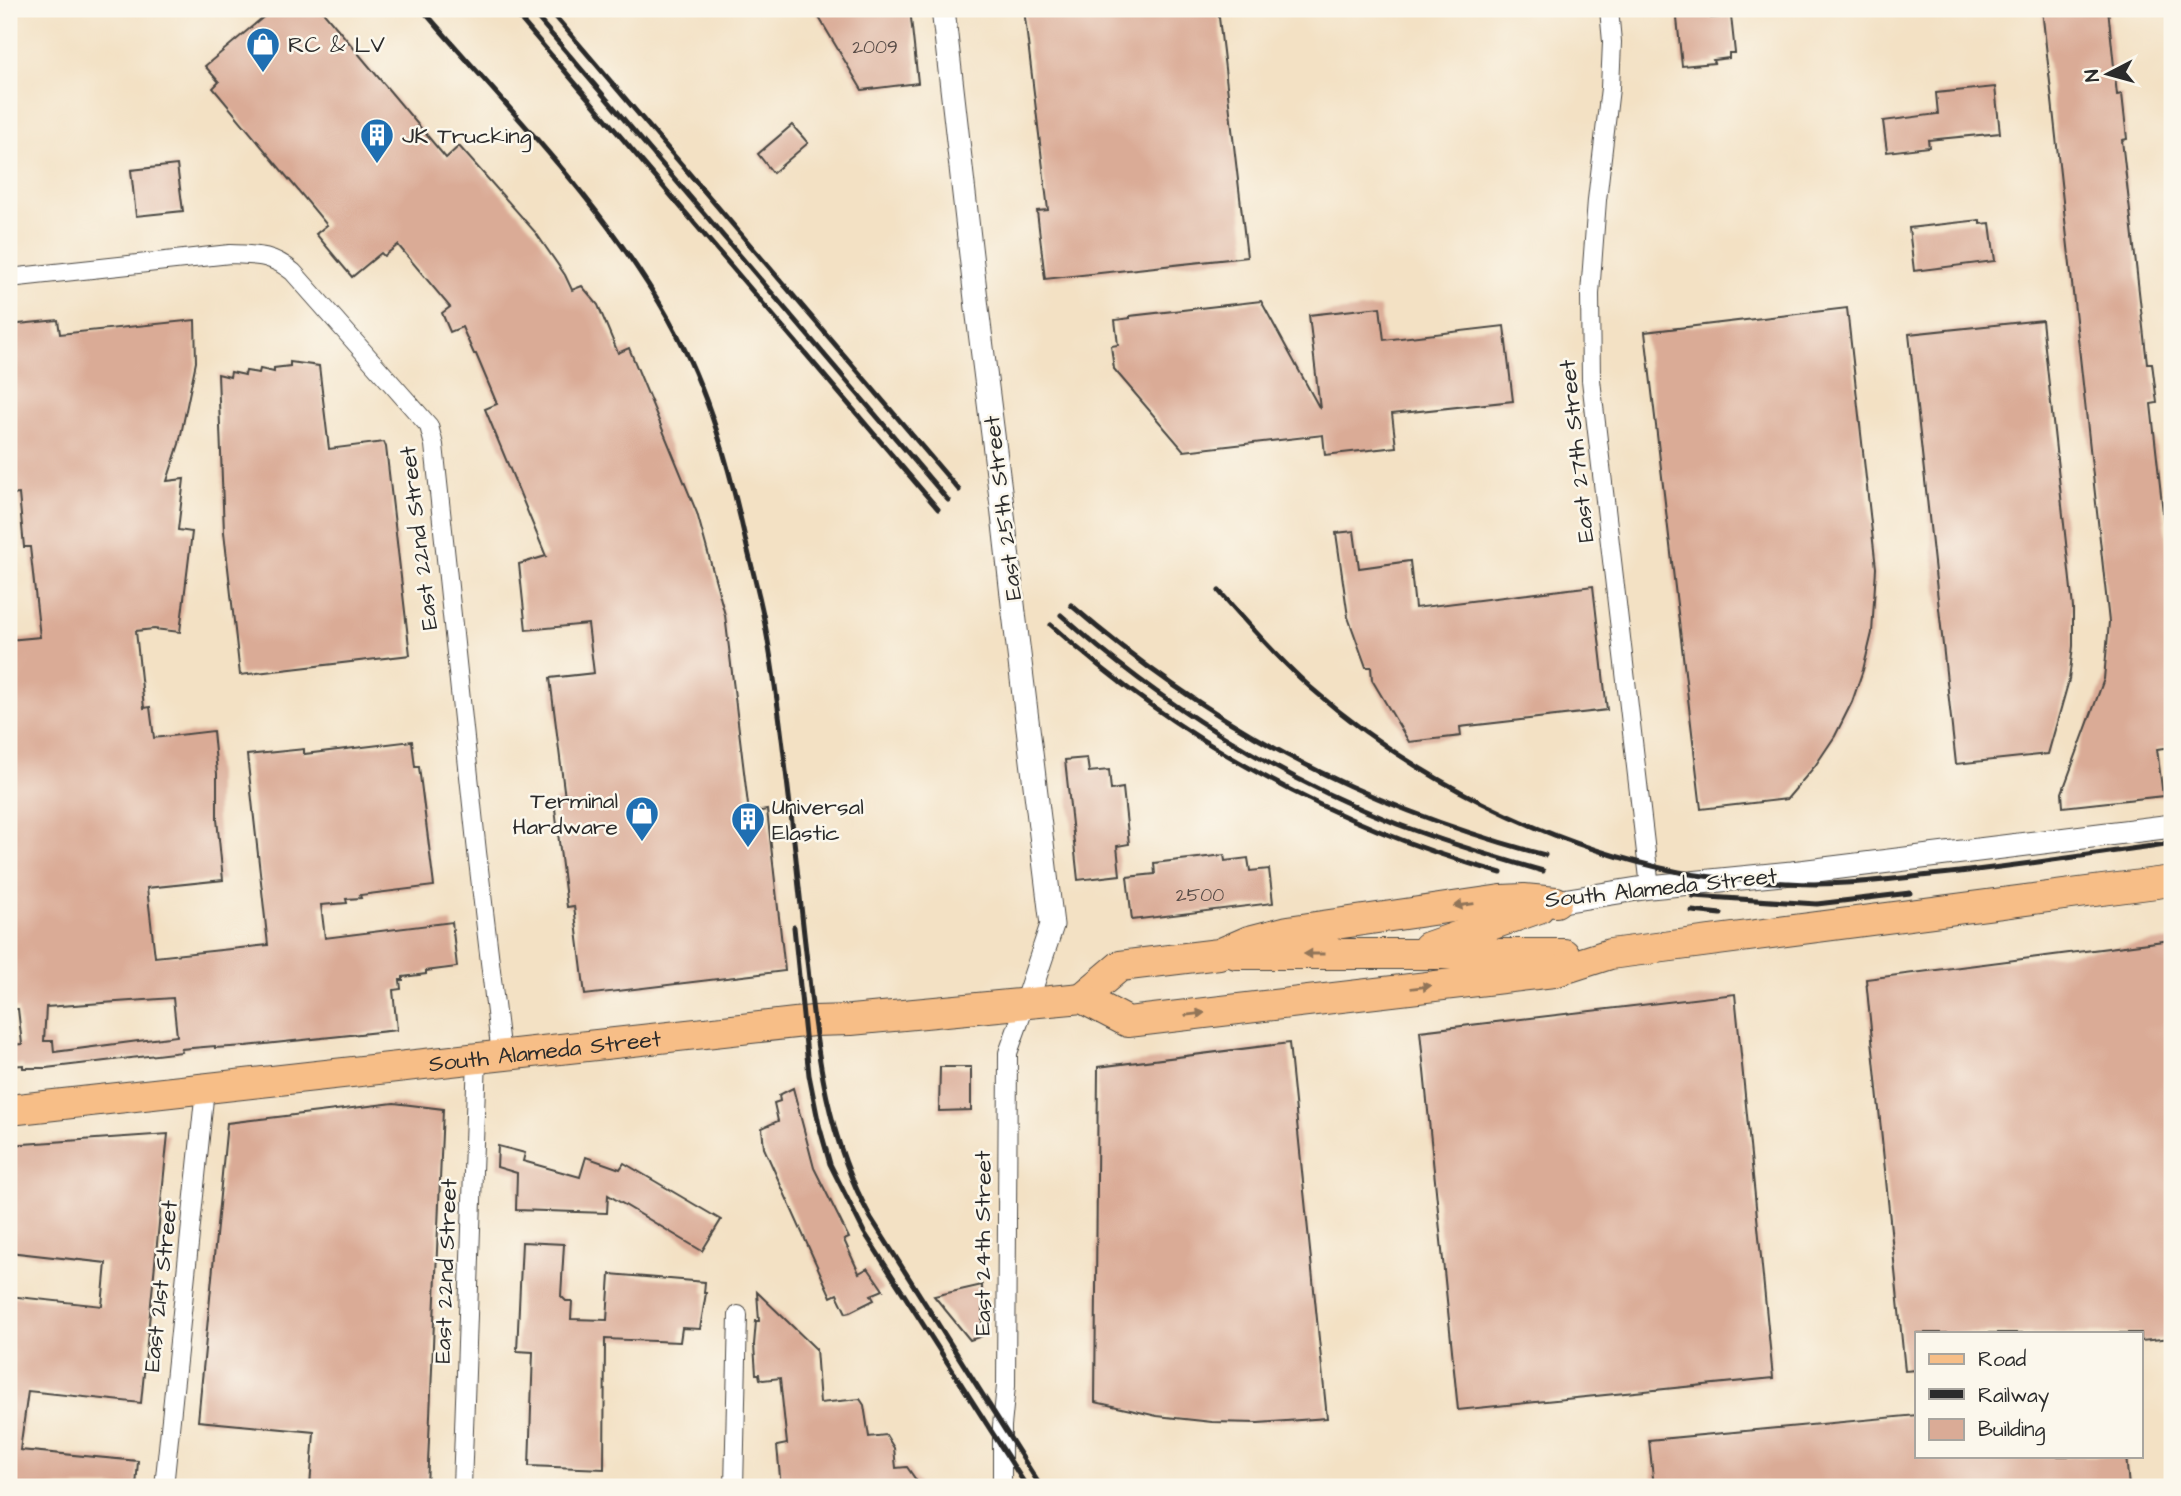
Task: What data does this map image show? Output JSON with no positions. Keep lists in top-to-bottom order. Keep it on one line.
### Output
{"streets":{"main road":["South Alameda Street"],"street":["East 27th Street","East 25th Street","East 22nd Street","East 24th Street","East 21st Street"]},"crossings":[["East 27th Street","South Alameda Street"],["East 25th Street","South Alameda Street"],["East 25th Street","East 24th Street"],["East 22nd Street","South Alameda Street"],["South Alameda Street","East 24th Street"],["South Alameda Street","East 21st Street"]],"places":{"shop":["RC & LV","Terminal Hardware"],"building":["JK Trucking","Universal Elastic"]},"house_numbers":["2009","2500"],"legend":["Road","Railway","Building"],"north":"left"}
